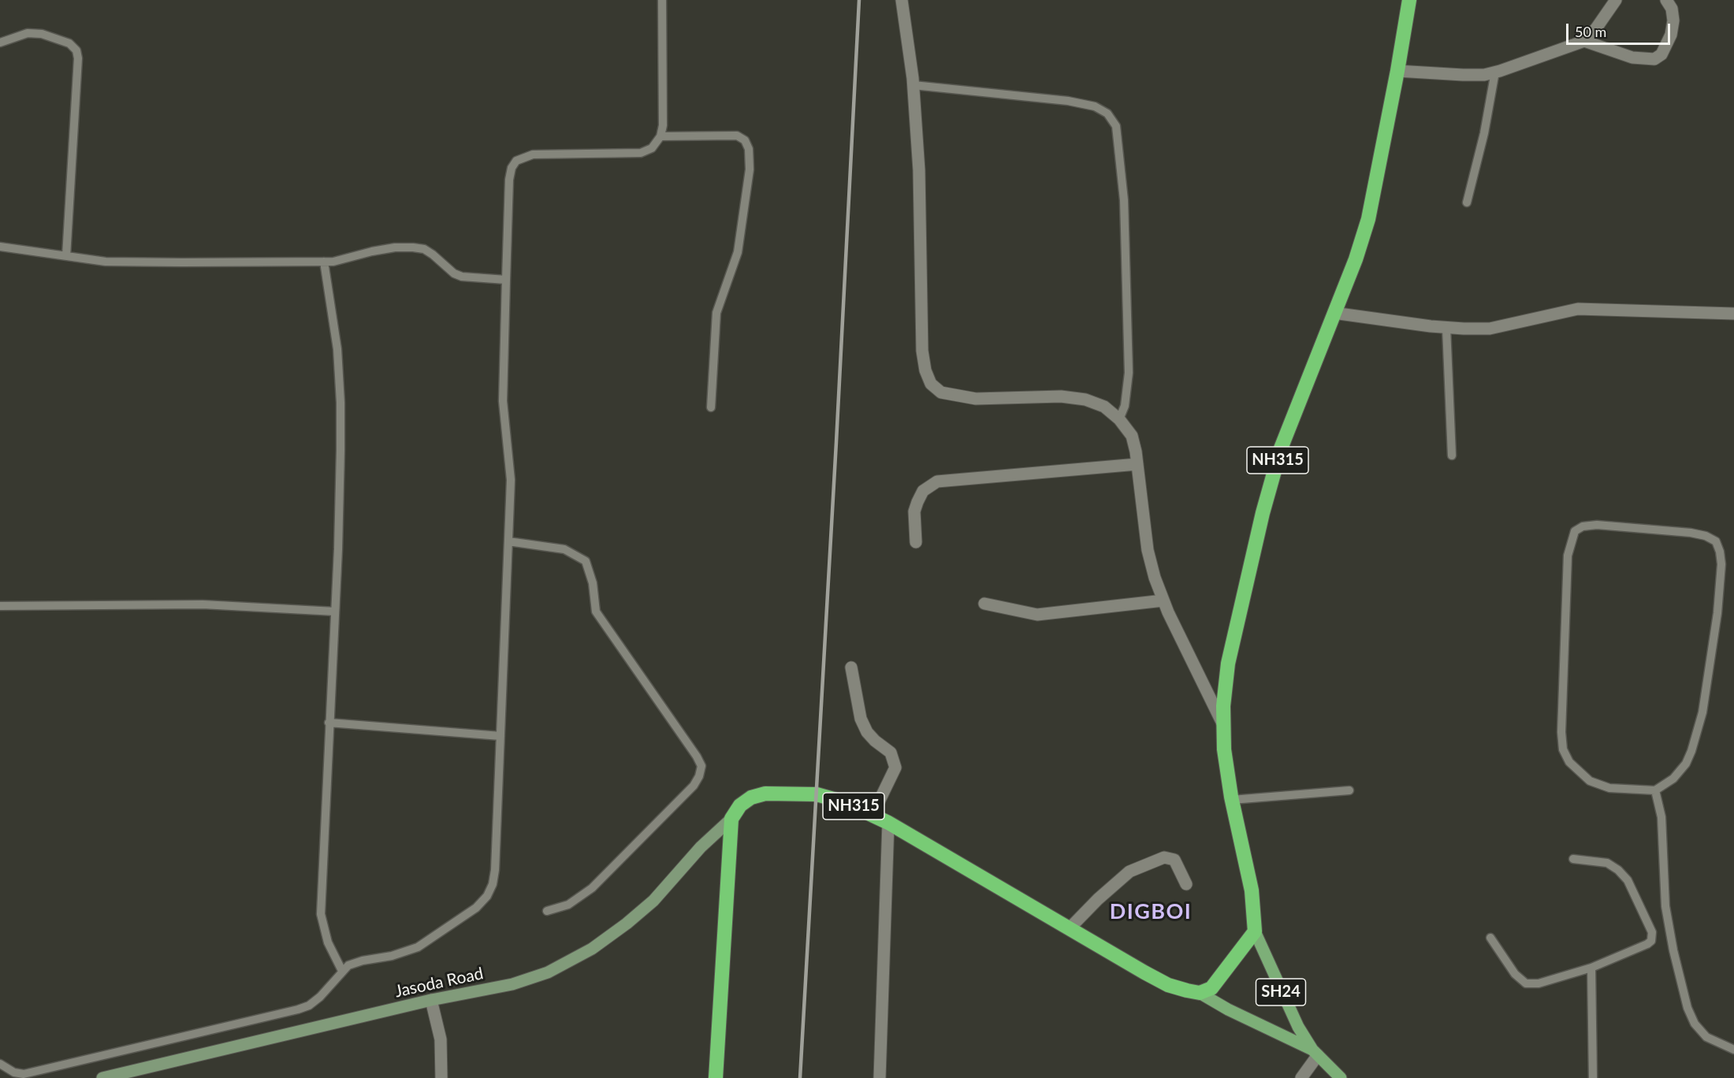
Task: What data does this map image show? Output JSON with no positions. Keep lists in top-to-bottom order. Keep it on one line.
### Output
{"streets":{"highway":["NH315"],"main road":["SH24"],"street":["Jasoda Road"]},"crossings":[["NH315","Jasoda Road"],["NH315","SH24"]],"districts":["DIGBOI"],"scale_bar":"50 m"}
